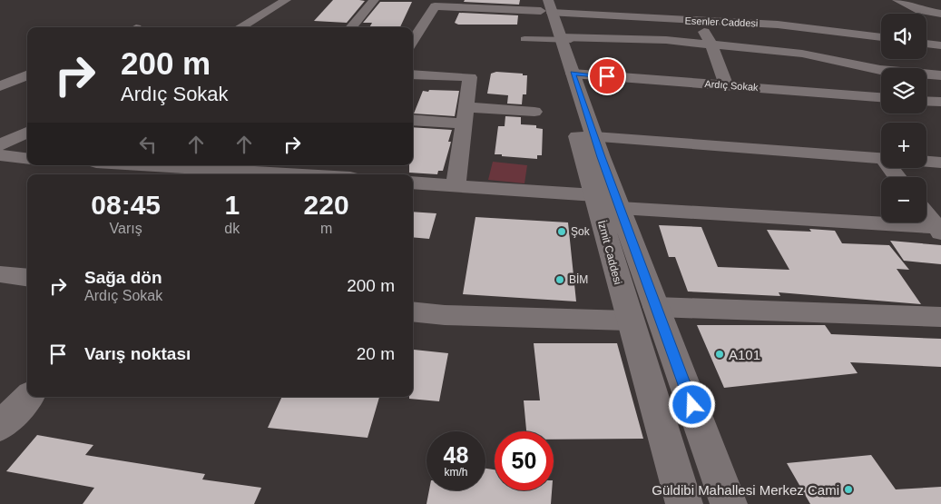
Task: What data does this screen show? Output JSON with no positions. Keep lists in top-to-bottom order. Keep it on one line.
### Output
{"streets":{"main road":["İzmit Caddesi"],"street":["Esenler Caddesi","Ardıç Sokak"]},"crossings":[["Esenler Caddesi","İzmit Caddesi"],["Ardıç Sokak","İzmit Caddesi"]],"places":["Şok","BİM","A101","Güldibi Mahallesi Merkez Cami"],"page":{"map_buttons":["+","−"],"turn":["200 m","Ardıç Sokak"],"eta":["08:45","Varış","1","dk","220","m"],"list":[{"name":"Sağa dön","note":"Ardıç Sokak","value":"200 m"},{"name":"Varış noktası","value":"20 m"}],"speed":"48 km/h","limit":"50"}}
